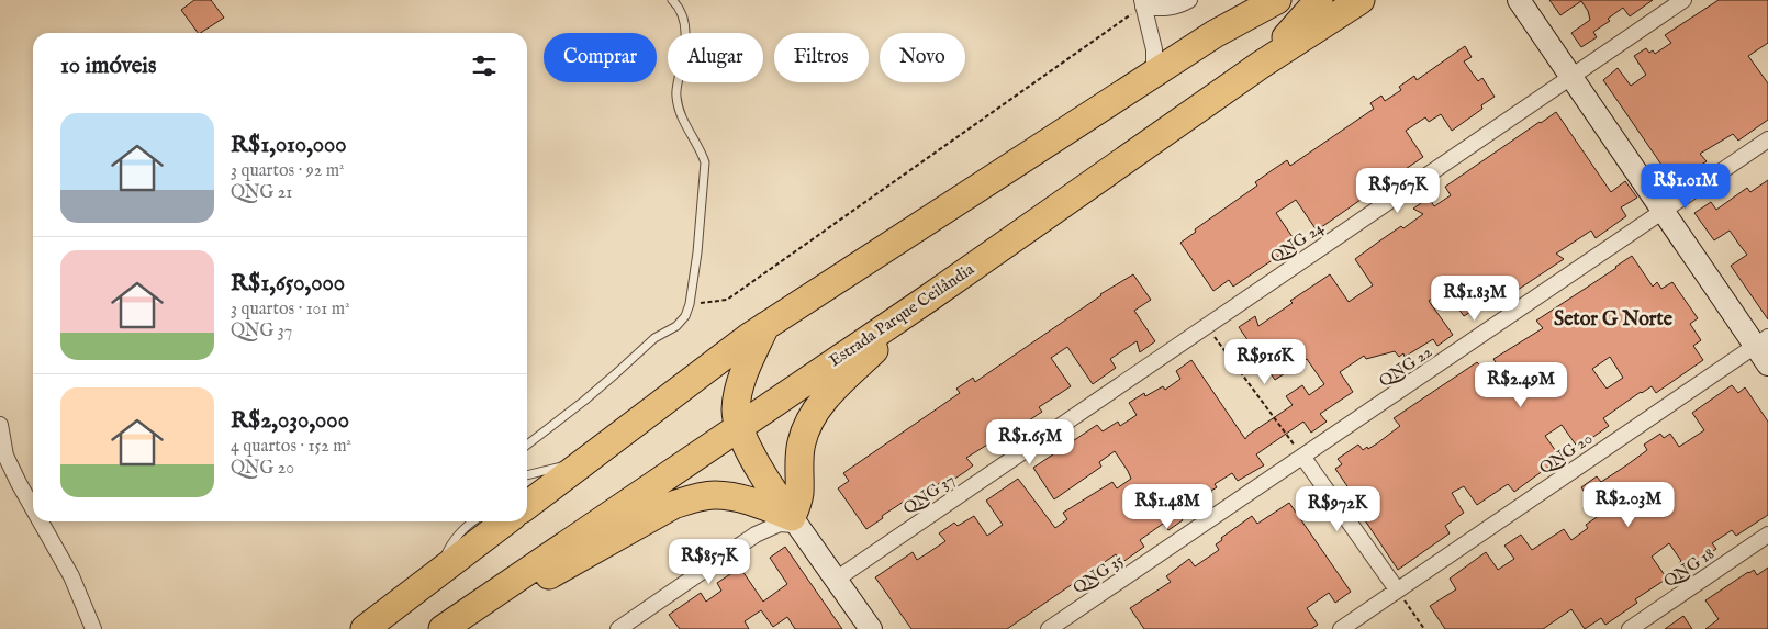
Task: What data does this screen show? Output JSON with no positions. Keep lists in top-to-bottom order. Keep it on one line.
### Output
{"streets":{"highway":["Estrada Parque Ceilândia"],"street":["QNG 24","QNG 22","QNG 20","QNG 37","QNG 18","QNG 35"]},"crossings":[["QNG 24","QNG 37"],["QNG 22","QNG 35"]],"districts":["Setor G Norte"],"page":{"chip":["Comprar","Alugar","Filtros","Novo"],"heading":"10 imóveis","list":[{"name":"R$1,010,000","note":"3 quartos · 92 m² · QNG 21"},{"name":"R$1,650,000","note":"3 quartos · 101 m² · QNG 37"},{"name":"R$2,030,000","note":"4 quartos · 152 m² · QNG 20"}],"price":["R$1.01M","R$767K","R$1.83M","R$916K","R$2.49M","R$1.65M","R$2.03M","R$1.48M","R$972K","R$857K"]}}
